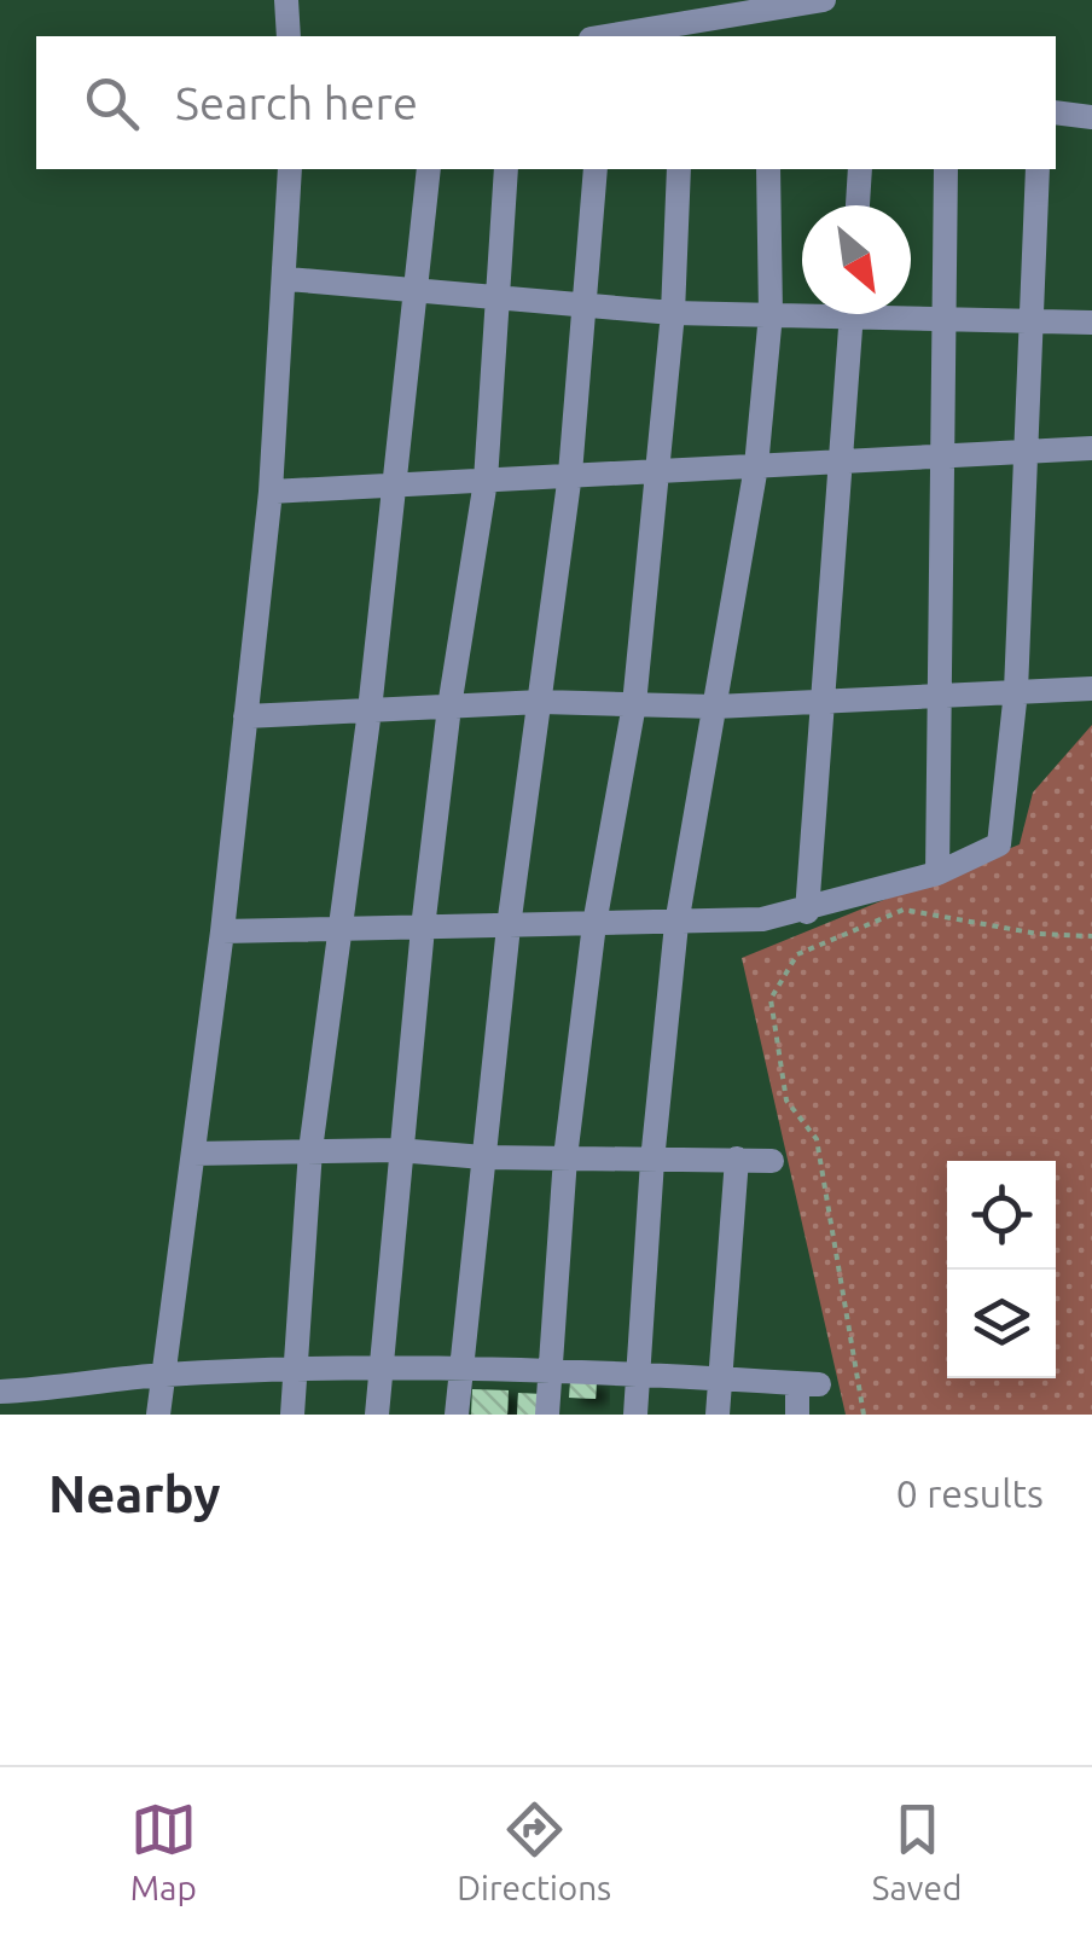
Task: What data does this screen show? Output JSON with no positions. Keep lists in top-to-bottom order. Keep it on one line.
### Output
{"north":"bottom right","page":{"search":"Search here","heading":["Nearby","0 results"],"nav":["Map","Directions","Saved"]}}
